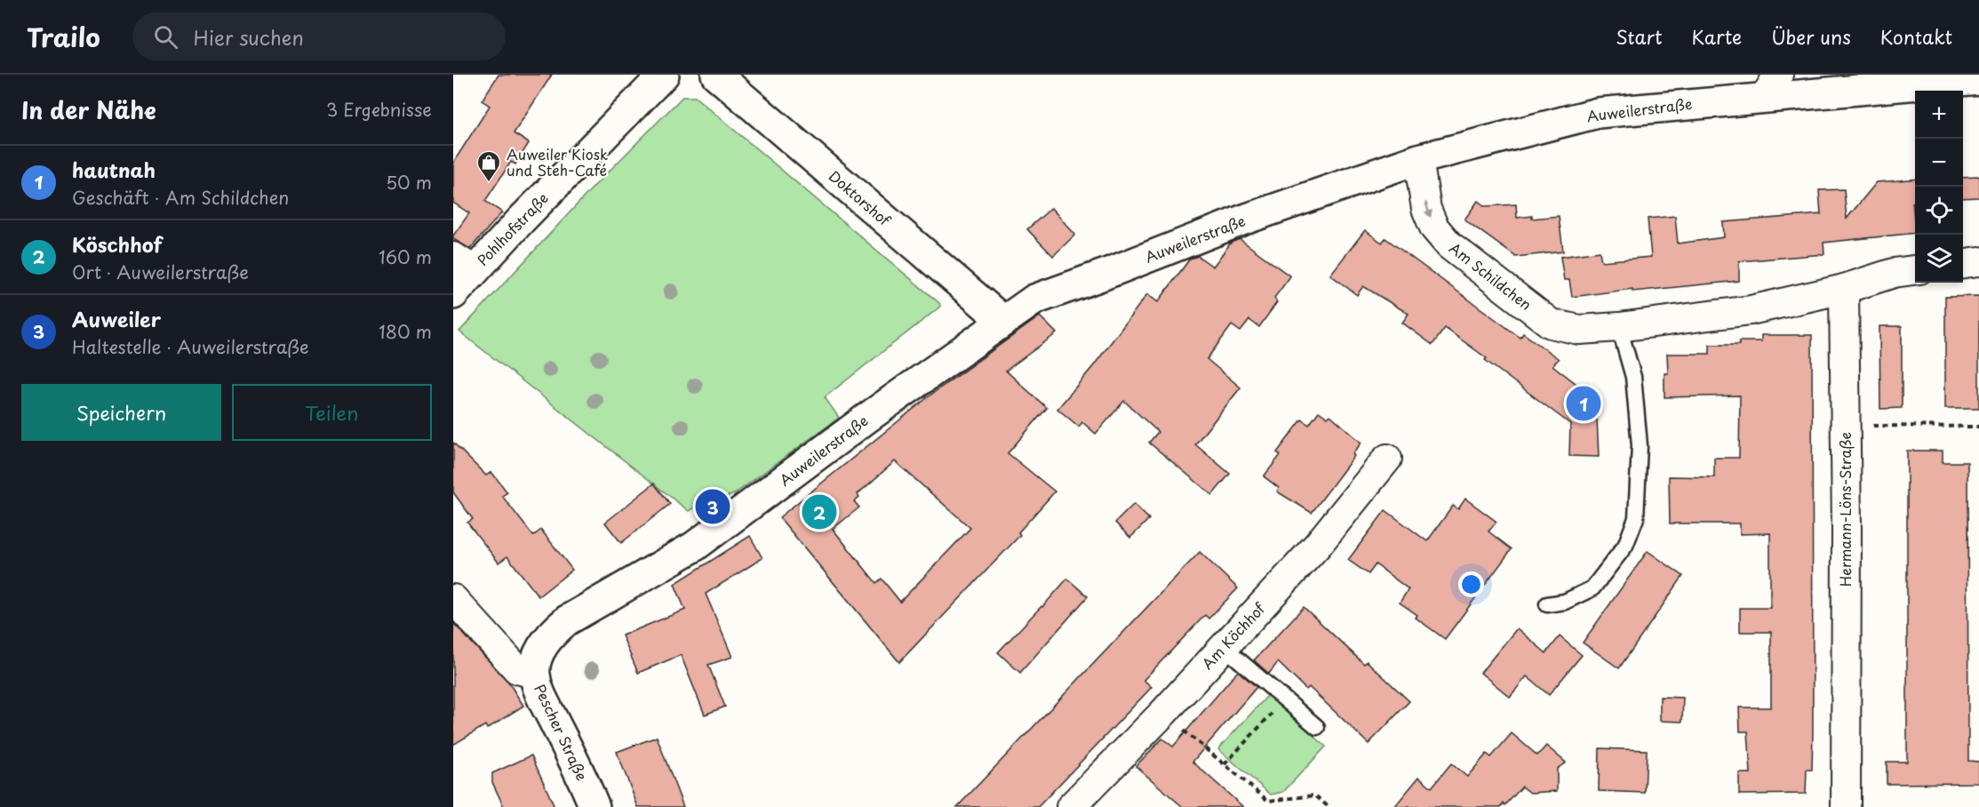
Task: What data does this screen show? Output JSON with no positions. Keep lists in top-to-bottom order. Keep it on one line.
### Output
{"streets":{"street":["Auweilerstraße","Doktorshof","Pohlhofstraße","Am Schildchen","Hermann-Löns-Straße","Am Köchhof","Pescher Straße"]},"crossings":[["Auweilerstraße","Doktorshof"],["Auweilerstraße","Am Schildchen"],["Auweilerstraße","Pescher Straße"],["Am Schildchen","Hermann-Löns-Straße"]],"one_way":["Am Schildchen"],"places":{"shop":["Auweiler Kiosk und Steh-Café"]},"page":{"header":"Trailo","search":"Hier suchen","nav":["Start","Karte","Über uns","Kontakt"],"heading":["In der Nähe","3 Ergebnisse"],"map_buttons":["+","−"],"list":[{"mark":"1","name":"hautnah","note":"Geschäft · Am Schildchen","value":"50 m"},{"mark":"2","name":"Köschhof","note":"Ort · Auweilerstraße","value":"160 m"},{"mark":"3","name":"Auweiler","note":"Haltestelle · Auweilerstraße","value":"180 m"}],"buttons":["Speichern","Teilen"],"pins":["1","3","2"]}}
